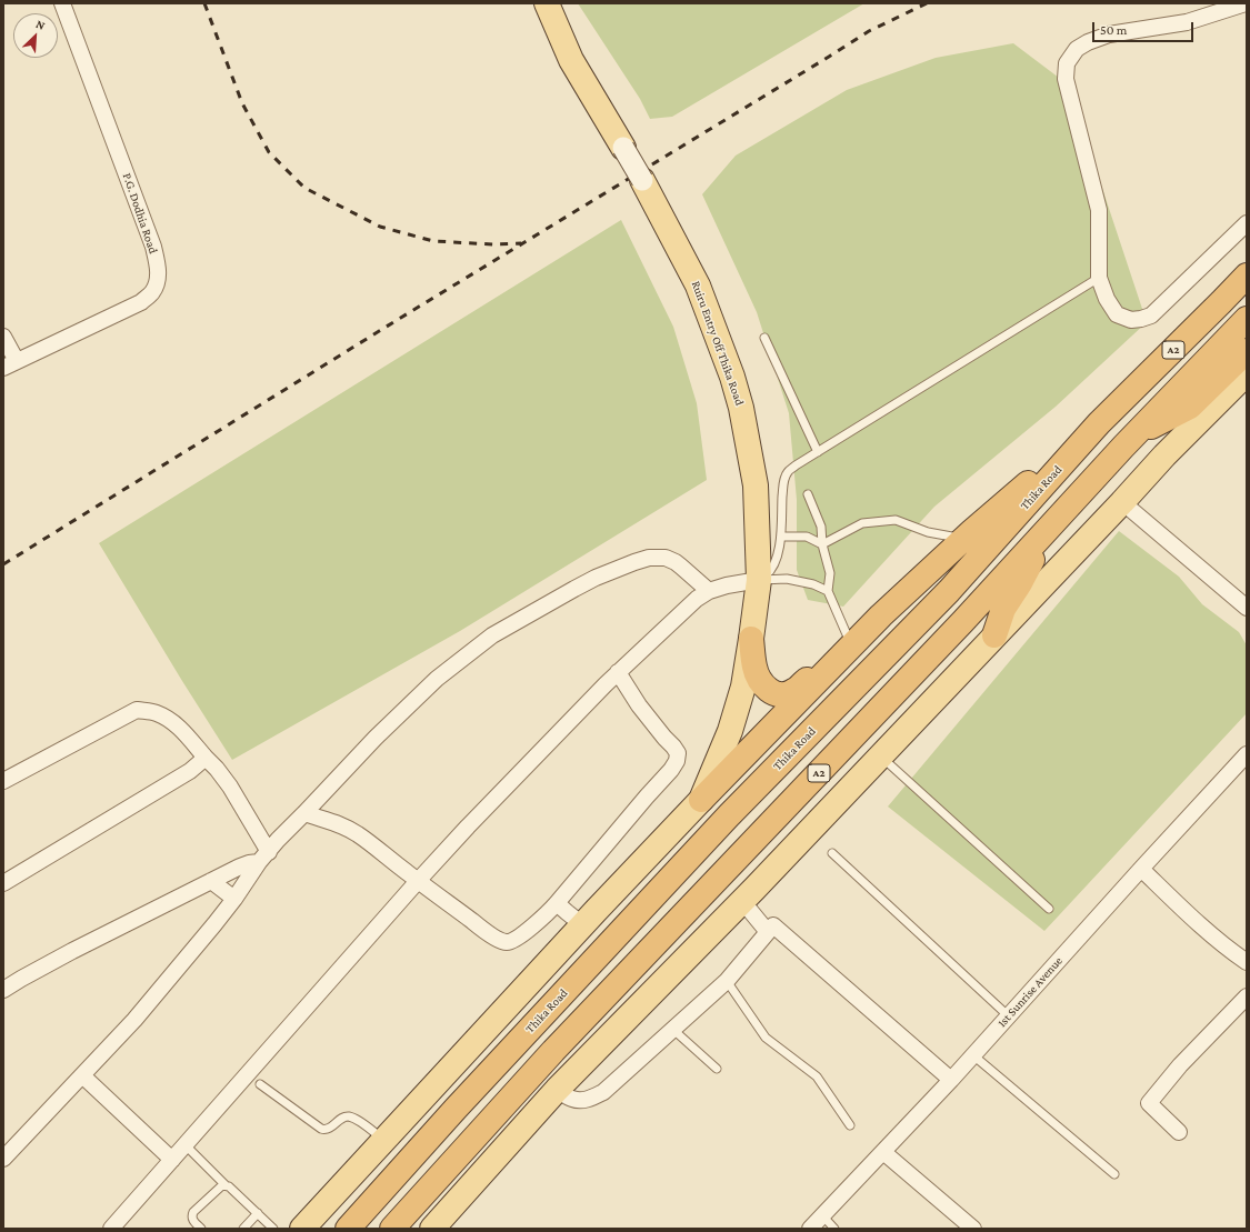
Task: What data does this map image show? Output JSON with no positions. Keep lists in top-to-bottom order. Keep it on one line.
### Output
{"streets":{"highway":["A2","Thika Road"],"main road":["Ruiru Entry Off Thika Road"],"street":["P.G. Dodhia Road","1st Sunrise Avenue"]},"scale_bar":"50 m","north":"top right"}
